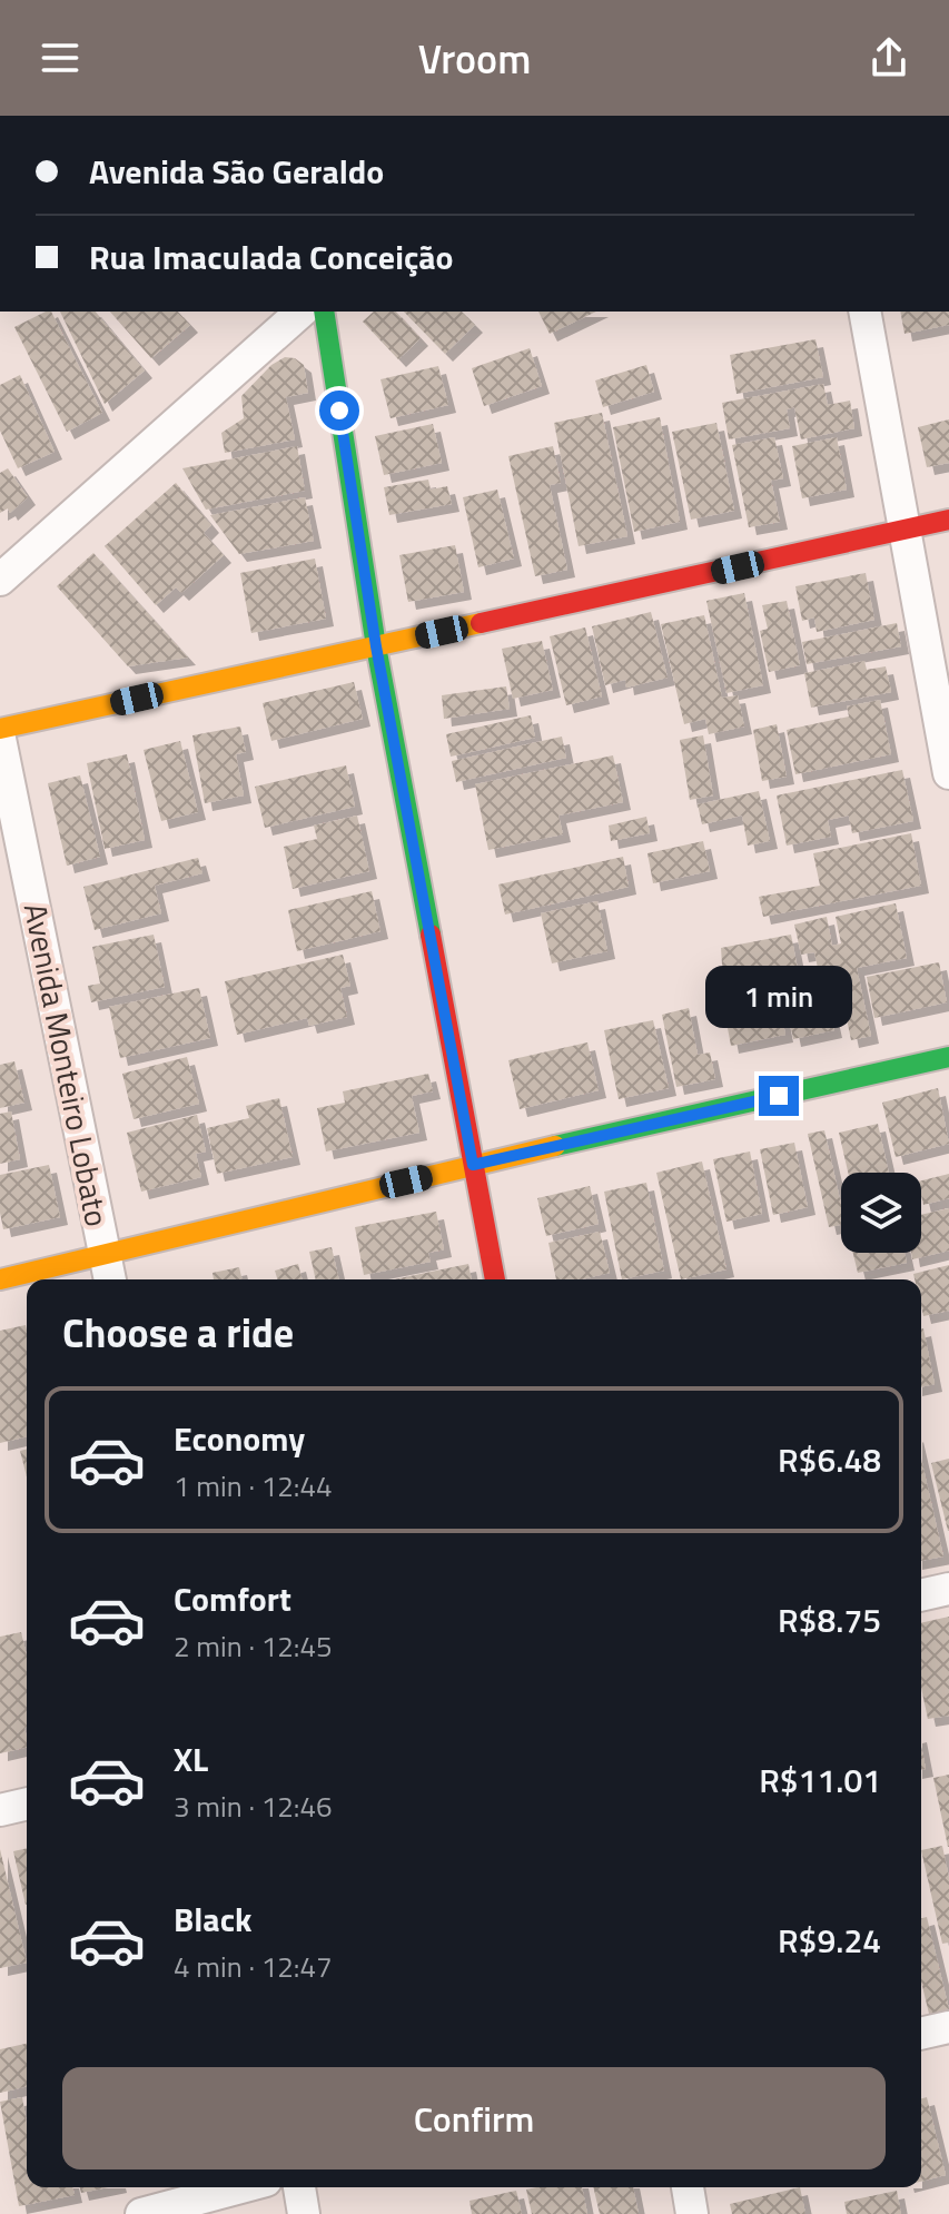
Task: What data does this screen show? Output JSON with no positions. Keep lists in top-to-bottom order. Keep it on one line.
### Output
{"streets":{"street":["Avenida Monteiro Lobato"]},"page":{"header":"Vroom","banner":["Avenida São Geraldo","Rua Imaculada Conceição"],"bubble":"1 min","heading":"Choose a ride","list":[{"name":"Economy","note":"1 min · 12:44","value":"R$6.48"},{"name":"Comfort","note":"2 min · 12:45","value":"R$8.75"},{"name":"XL","note":"3 min · 12:46","value":"R$11.01"},{"name":"Black","note":"4 min · 12:47","value":"R$9.24"}],"buttons":"Confirm"}}
